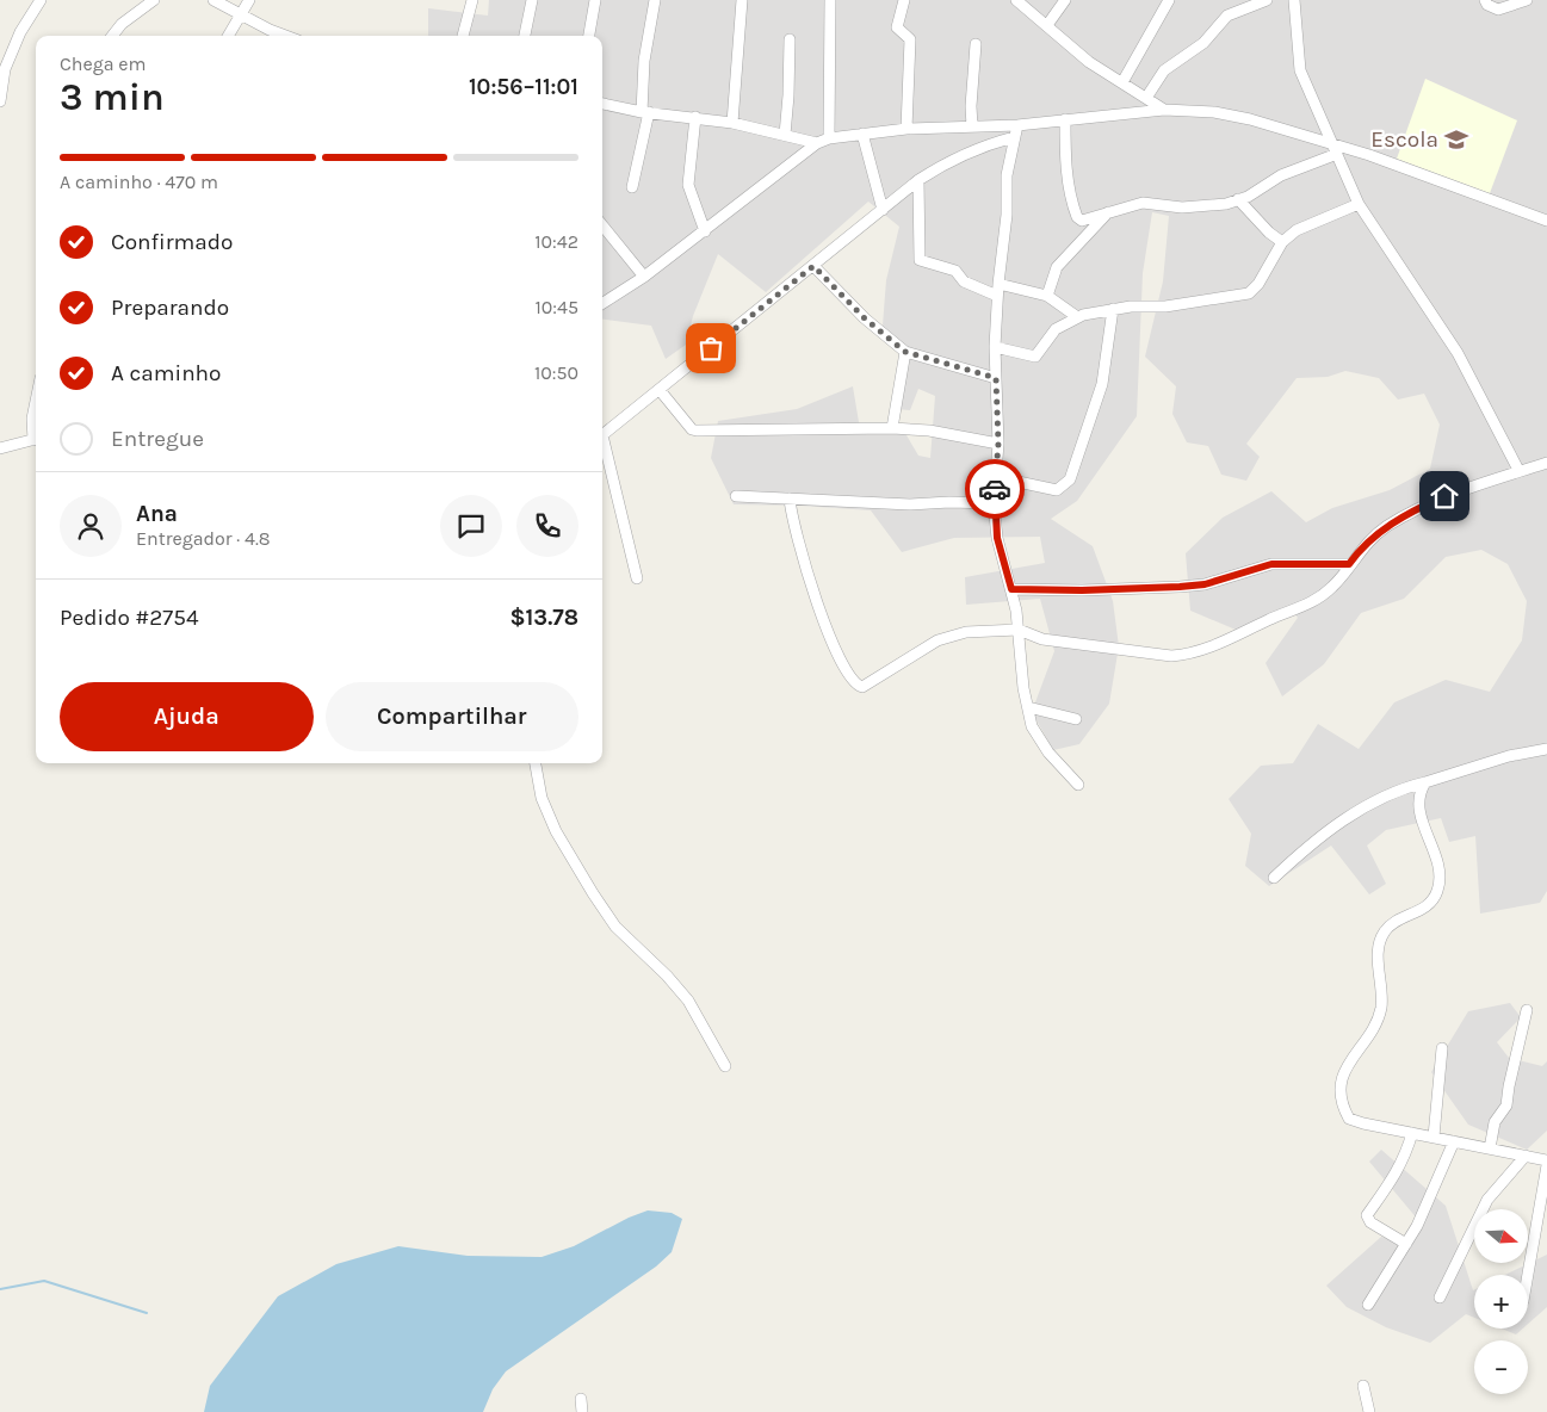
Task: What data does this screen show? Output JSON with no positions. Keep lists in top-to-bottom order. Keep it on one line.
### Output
{"places":{"school or university":["Escola"]},"north":"right","page":{"heading":["3 min","Chega em","10:56–11:01"],"panel":["Ana","Entregador · 4.8","Pedido #2754","$13.78"],"bar":"A caminho · 470 m","list":[["Confirmado","10:42"],["Preparando","10:45"],["A caminho","10:50"],"Entregue"],"buttons":["Ajuda","Compartilhar"],"map_buttons":["+","−"]}}
